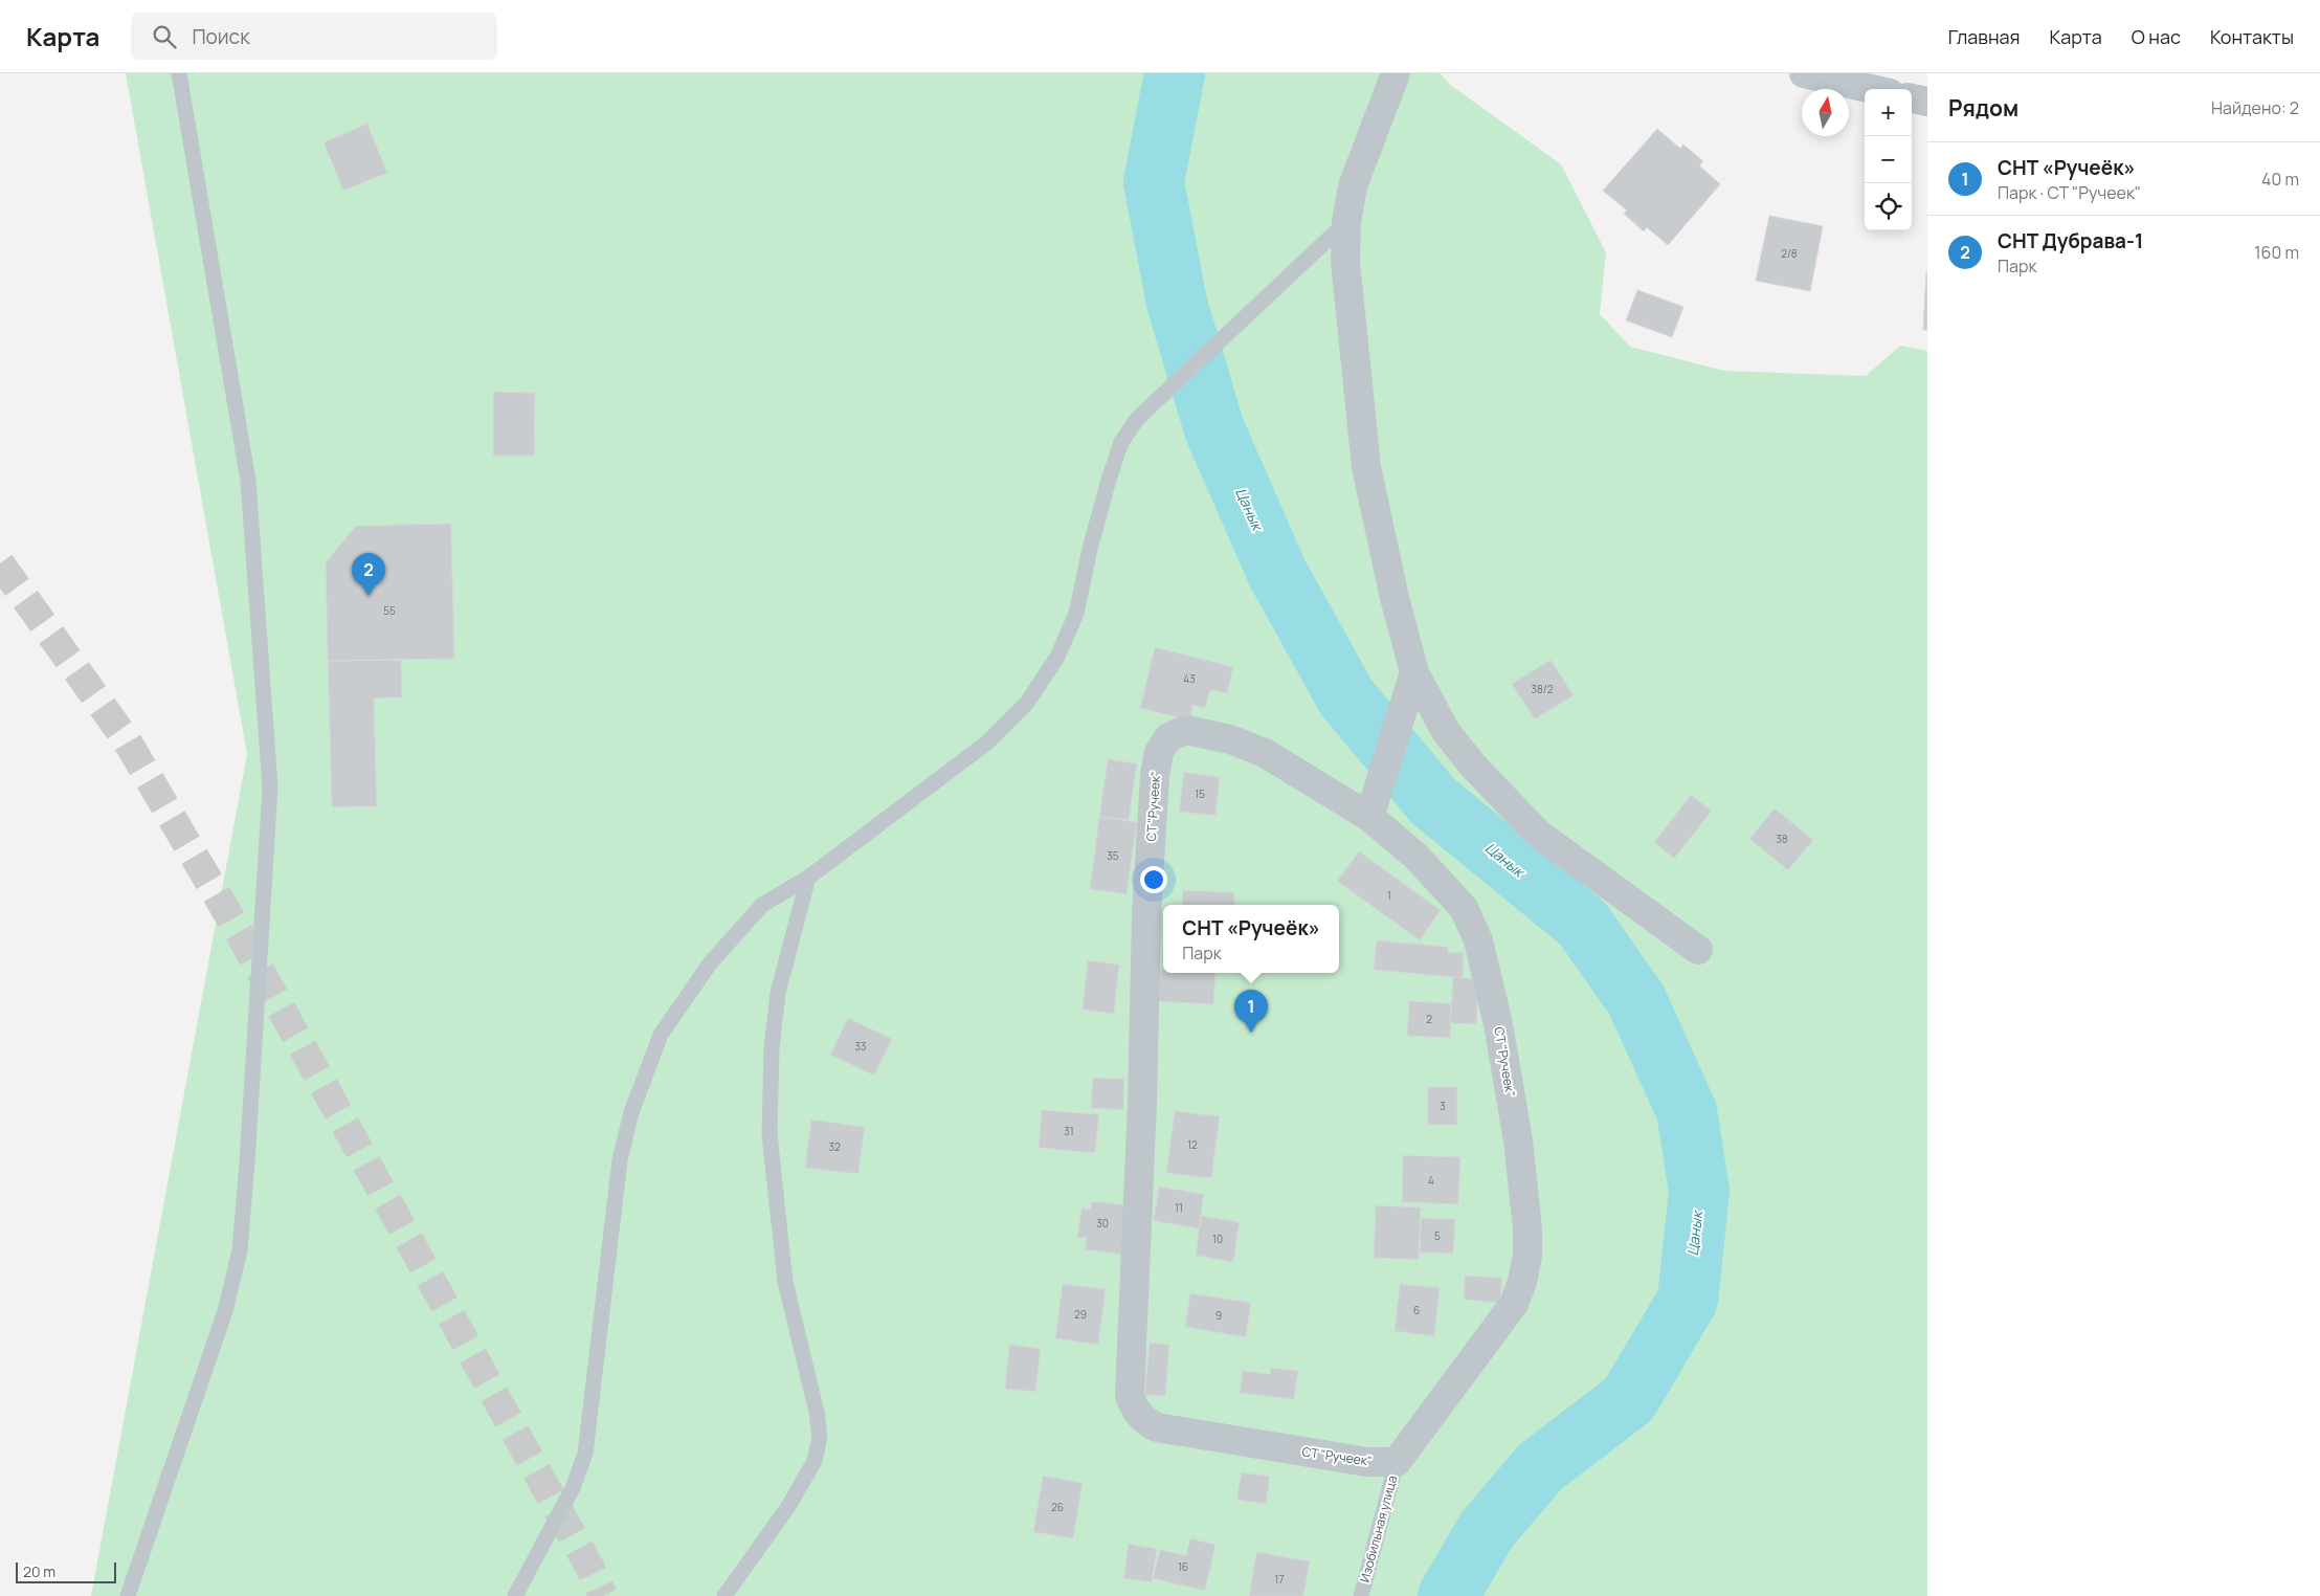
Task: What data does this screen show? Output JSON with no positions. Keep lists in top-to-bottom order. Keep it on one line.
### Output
{"streets":{"street":["СТ \"Ручеек\""],"lane":["Изобильная улица"]},"crossings":[["СТ \"Ручеек\"","Изобильная улица"]],"water":["Цанык"],"house_numbers":["2/8","55","43","38/2","15","38","35","1","2","33","3","31","12","32","4","11","30","5","10","6","29","9","26","16","17"],"scale_bar":"20 m","north":"top","page":{"header":"Карта","search":"Поиск","nav":["Главная","Карта","О нас","Контакты"],"heading":["Рядом","Найдено: 2"],"map_buttons":["+","−"],"list":[{"mark":"1","name":"СНТ «Ручеёк»","note":"Парк · СТ \"Ручеек\"","value":"40 m"},{"mark":"2","name":"СНТ Дубрава-1","note":"Парк","value":"160 m"}],"pins":["2","1"],"popup":["СНТ «Ручеёк»","Парк"],"scale":"20 m"}}
